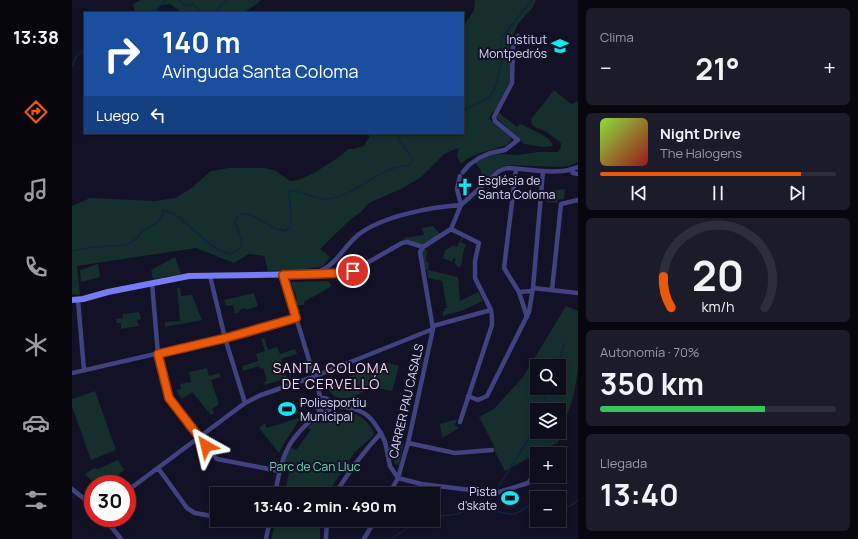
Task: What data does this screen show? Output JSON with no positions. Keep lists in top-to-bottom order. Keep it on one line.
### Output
{"streets":{"street":["CARRER PAU CASALS"]},"districts":["SANTA COLOMA DE CERVELLÓ"],"parks":["Parc de Can Lluc"],"places":{"school or university":["Institut Montpedrós"],"church":["Església de Santa Coloma"],"sports":["Poliesportiu Municipal","Pista d'skate"]},"page":{"tabs":"13:38","tile":["Clima",["Autonomía · 70%","350 km"],["Llegada","13:40"]],"turn":["140 m","Avinguda Santa Coloma"],"heat":["−","21°","+"],"then":"Luego","song":["Night Drive","The Halogens"],"map_buttons":["+","−"],"limit":"30","trip":"13:40 · 2 min · 490 m","gauge":["20","km/h"]}}
